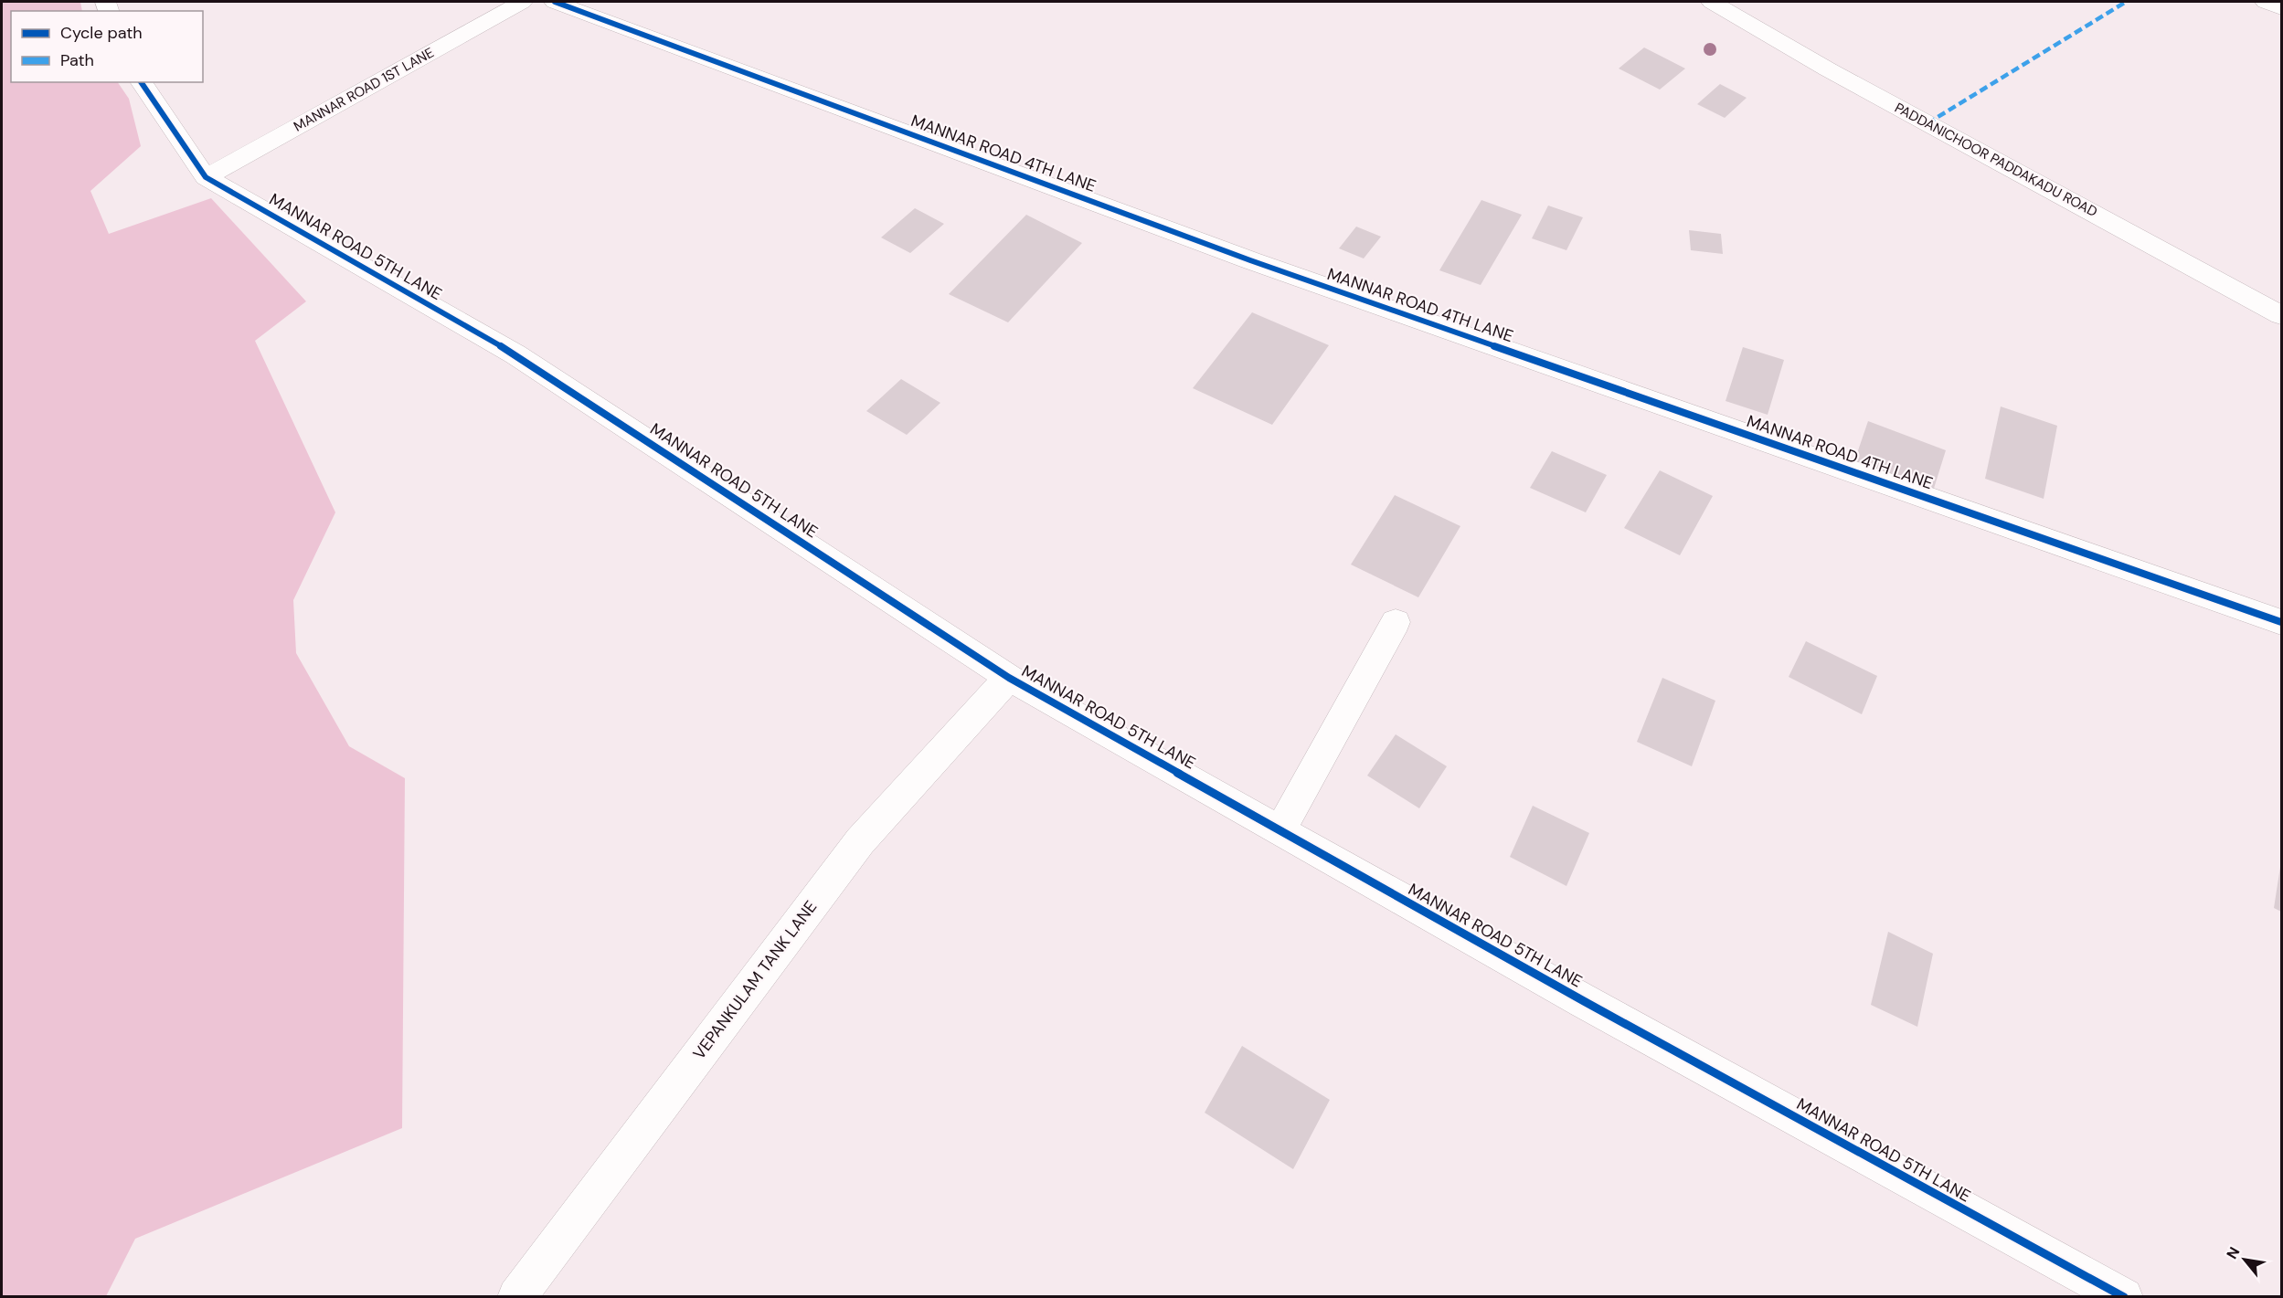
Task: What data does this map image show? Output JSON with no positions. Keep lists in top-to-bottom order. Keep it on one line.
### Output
{"streets":{"street":["MANNAR ROAD 1ST LANE","MANNAR ROAD 4TH LANE","PADDANICHOOR PADDAKADU ROAD","MANNAR ROAD 5TH LANE","VEPANKULAM TANK LANE"]},"crossings":[["MANNAR ROAD 1ST LANE","MANNAR ROAD 5TH LANE"],["MANNAR ROAD 5TH LANE","VEPANKULAM TANK LANE"]],"legend":["Cycle path","Path"],"north":"top left"}
